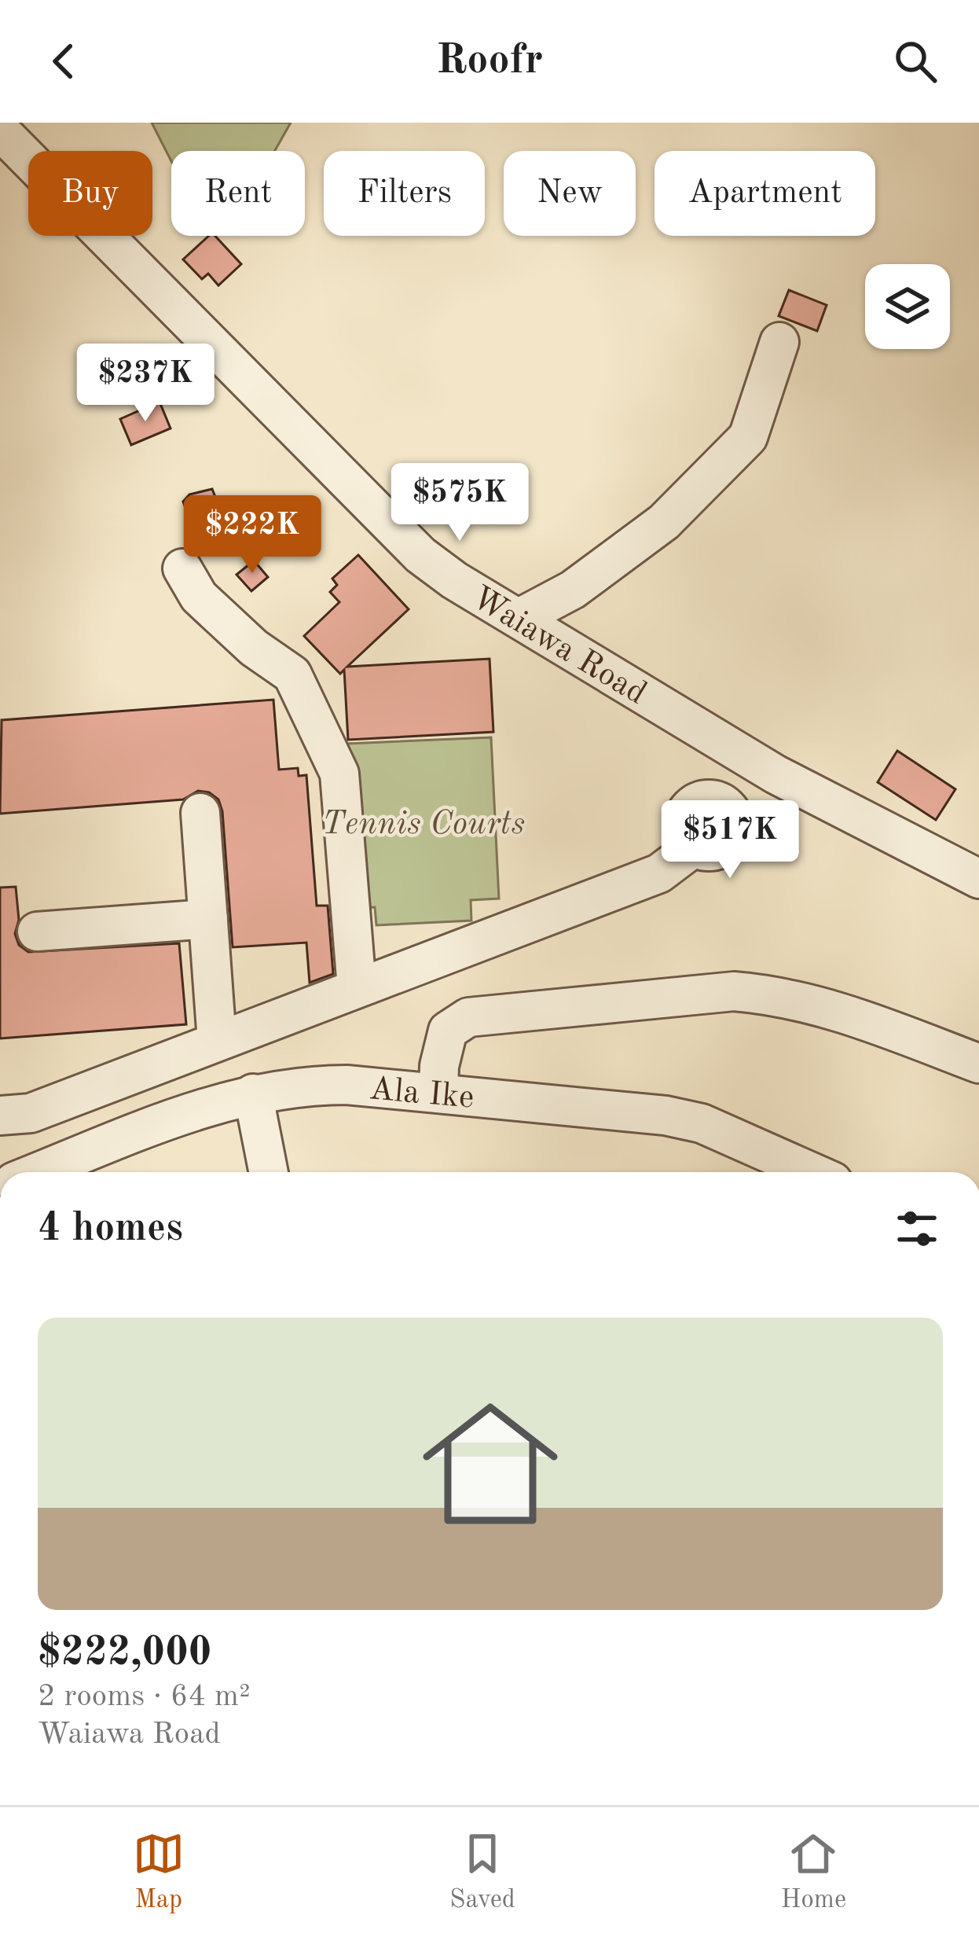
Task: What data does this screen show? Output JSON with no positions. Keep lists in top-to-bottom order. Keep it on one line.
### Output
{"streets":{"street":["Waiawa Road","Ala Ike"]},"parks":["Tennis Courts"],"page":{"header":"Roofr","chip":["Buy","Rent","Filters","New","Apartment"],"price":["$237K","$575K","$222K","$517K"],"heading":"4 homes","list":[{"name":"$222,000","note":"2 rooms · 64 m² · Waiawa Road"}],"tabs":["Map","Saved","Home"]}}
